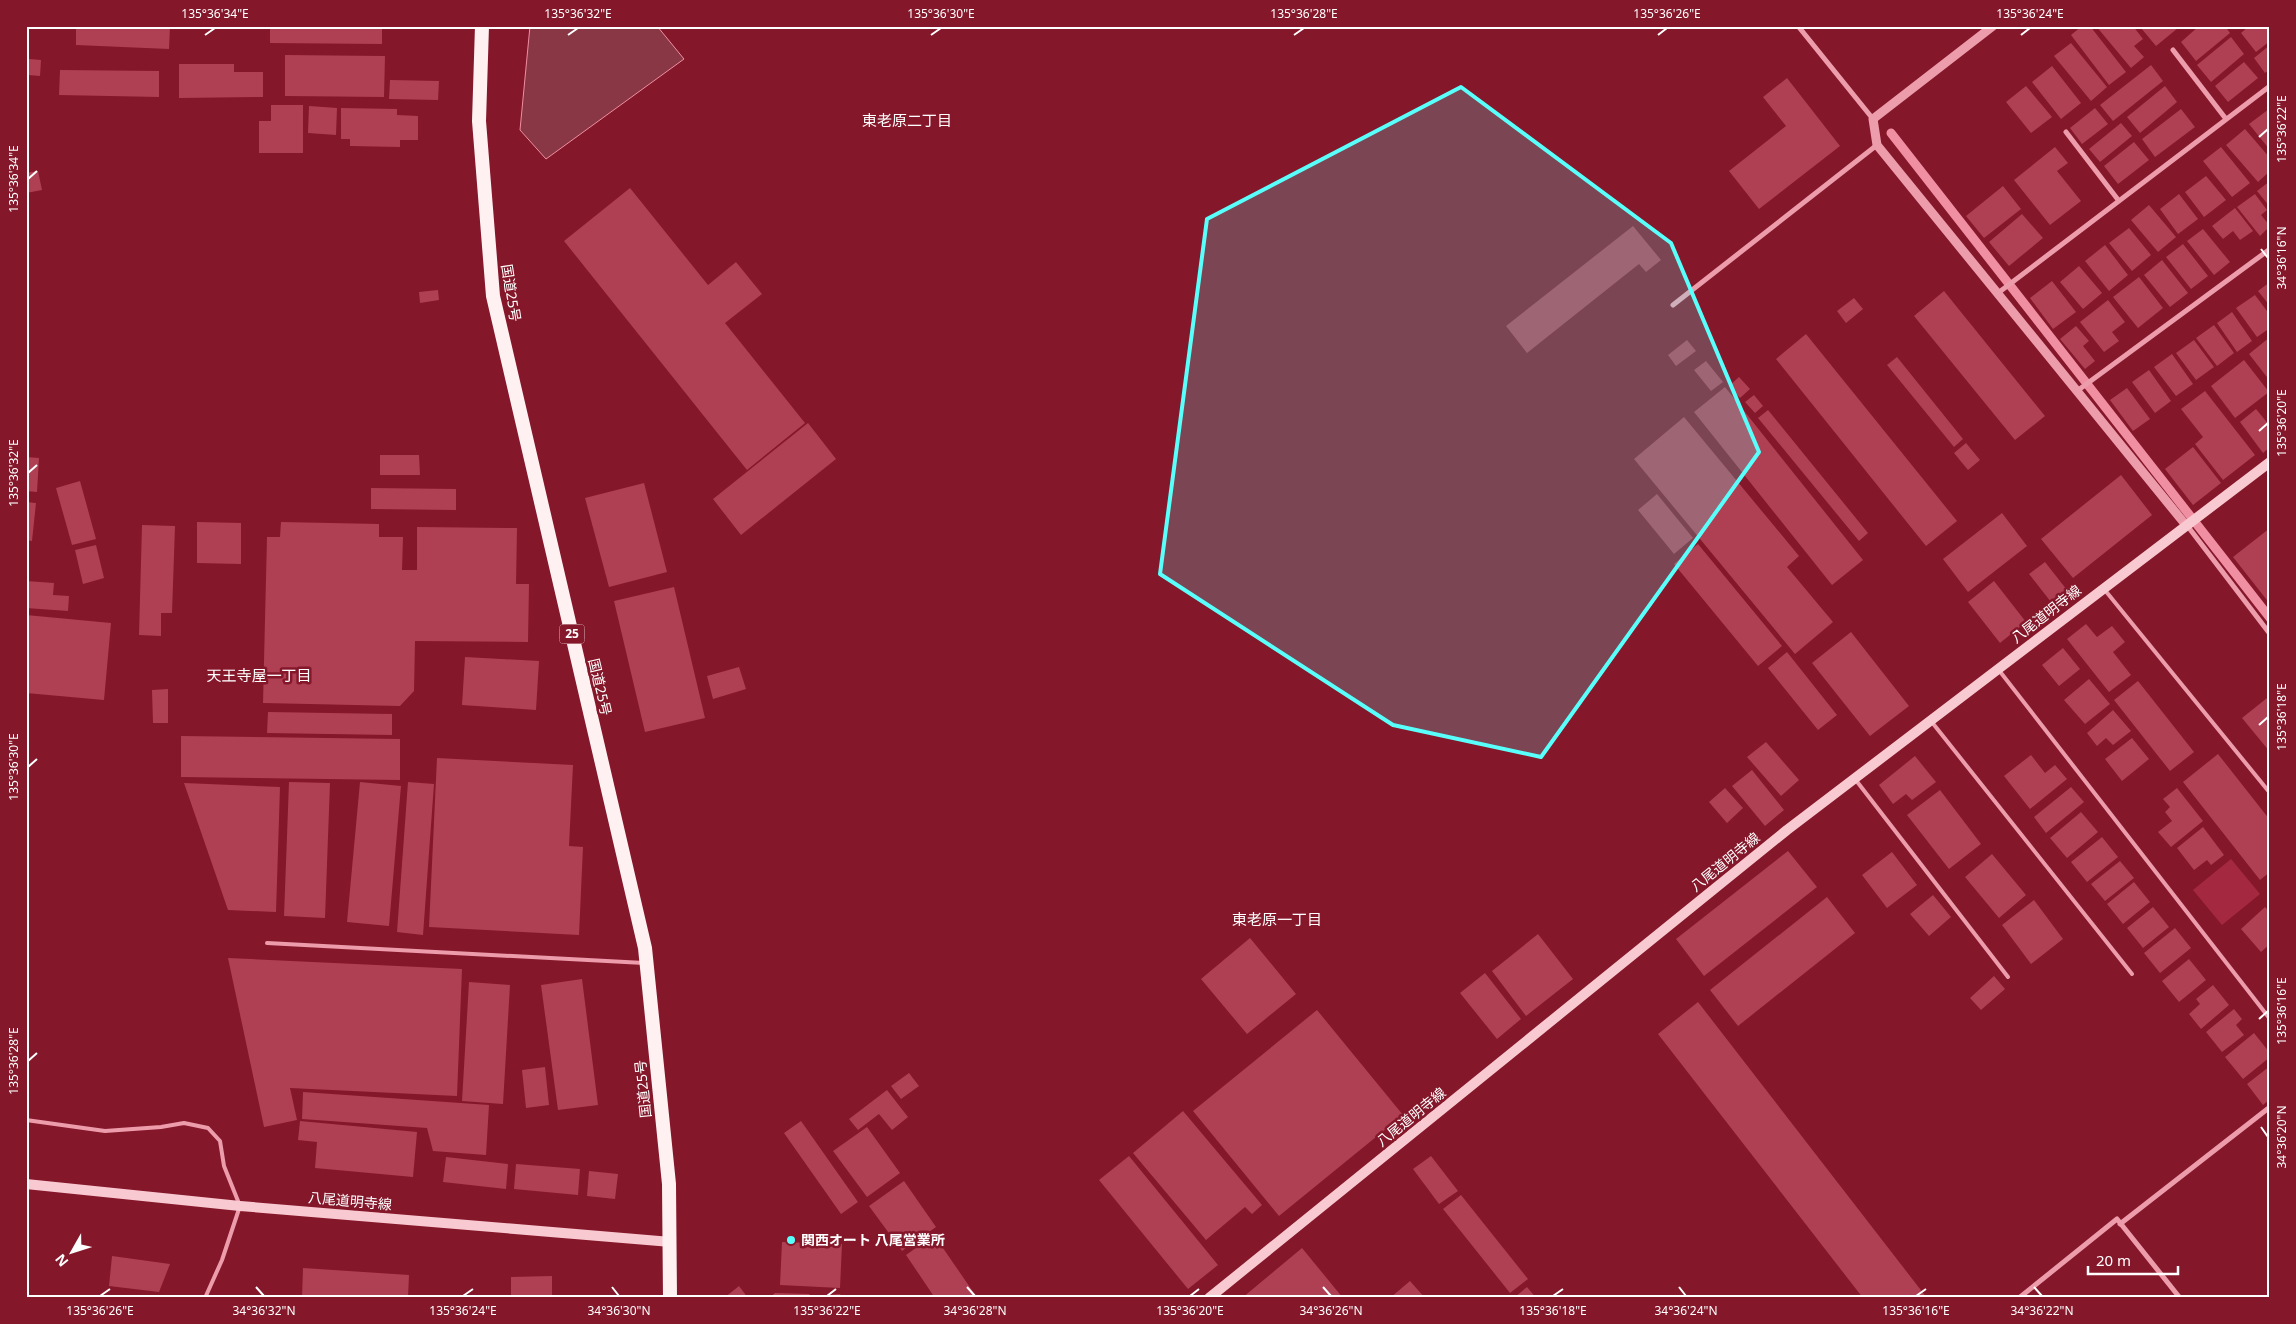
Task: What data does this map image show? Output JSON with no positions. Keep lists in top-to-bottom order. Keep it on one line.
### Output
{"streets":{"highway":["国道25号","25"],"main road":["八尾道明寺線"]},"crossings":[["国道25号","八尾道明寺線"]],"districts":["東老原二丁目","天王寺屋一丁目","東老原一丁目"],"places":["関西オート 八尾営業所"],"scale_bar":"20 m","north":"bottom left","coordinates":["135°36'34\"E","135°36'32\"E","135°36'30\"E","135°36'28\"E","135°36'26\"E","135°36'24\"E","135°36'22\"E","34°36'16\"N","135°36'20\"E","135°36'18\"E","135°36'16\"E","34°36'20\"N","34°36'32\"N","34°36'30\"N","34°36'28\"N","34°36'26\"N","34°36'24\"N","34°36'22\"N"]}
